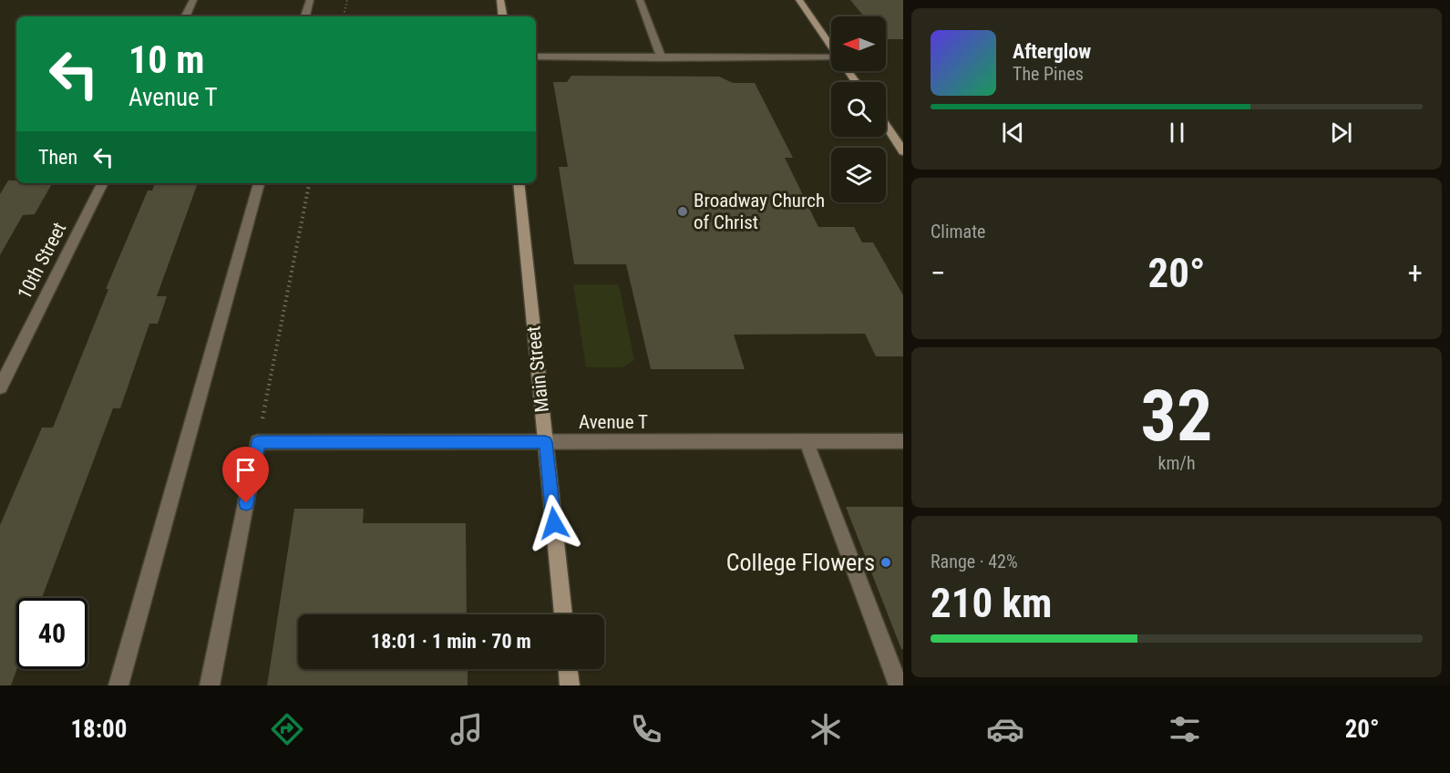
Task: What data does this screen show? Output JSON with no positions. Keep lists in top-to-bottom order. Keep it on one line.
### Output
{"streets":{"street":["10th Street","Main Street","Avenue T"]},"crossings":[["Main Street","Avenue T"]],"places":["Broadway Church of Christ","College Flowers"],"north":"left","page":{"turn":["10 m","Avenue T"],"song":["Afterglow","The Pines"],"then":"Then","tile":["Climate",["32","km/h"],["Range · 42%","210 km"]],"heat":["−","20°","+"],"limit":"40","trip":"18:01 · 1 min · 70 m","tabs":["18:00","20°"]}}
